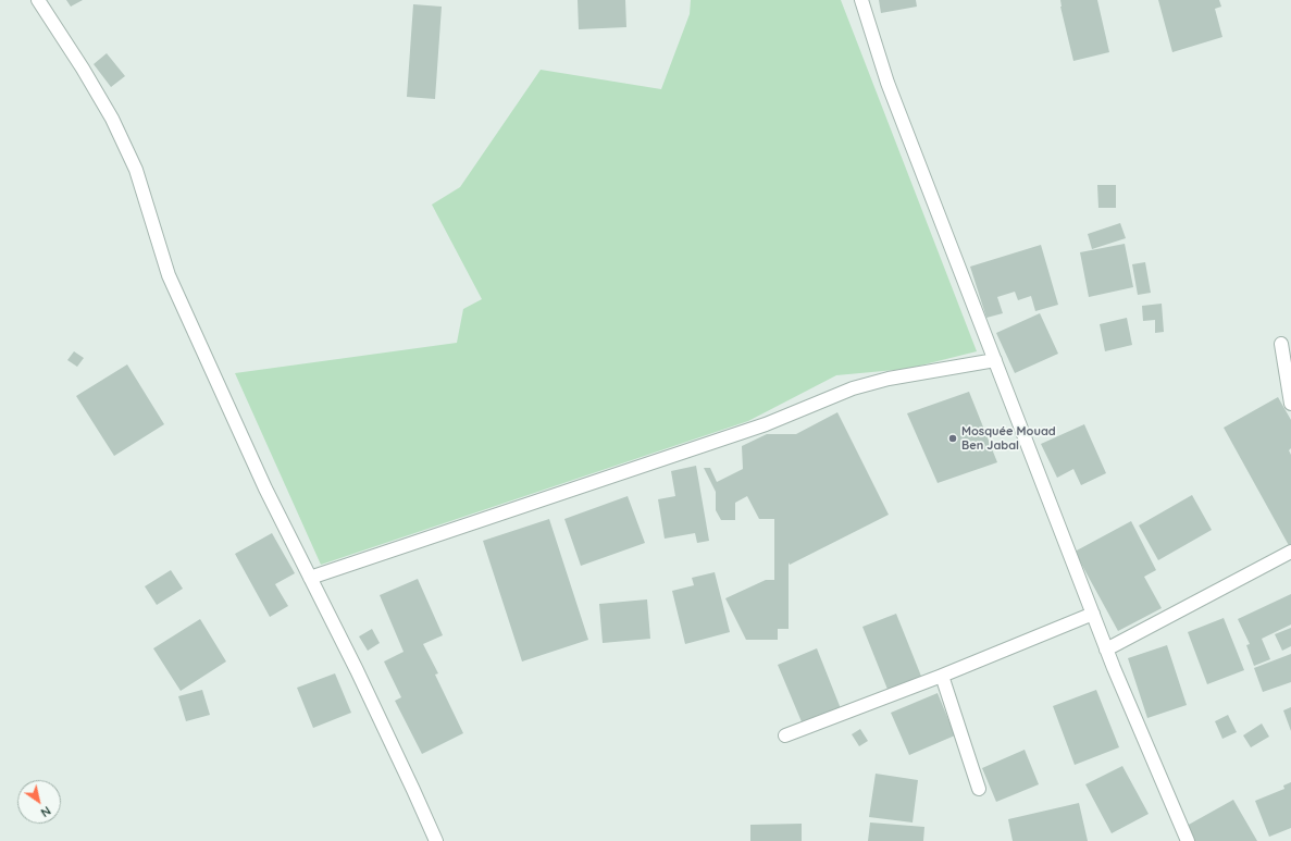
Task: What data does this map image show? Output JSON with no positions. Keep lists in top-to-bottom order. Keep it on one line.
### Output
{"places":["Mosquée Mouad Ben Jabal"],"north":"bottom right"}
